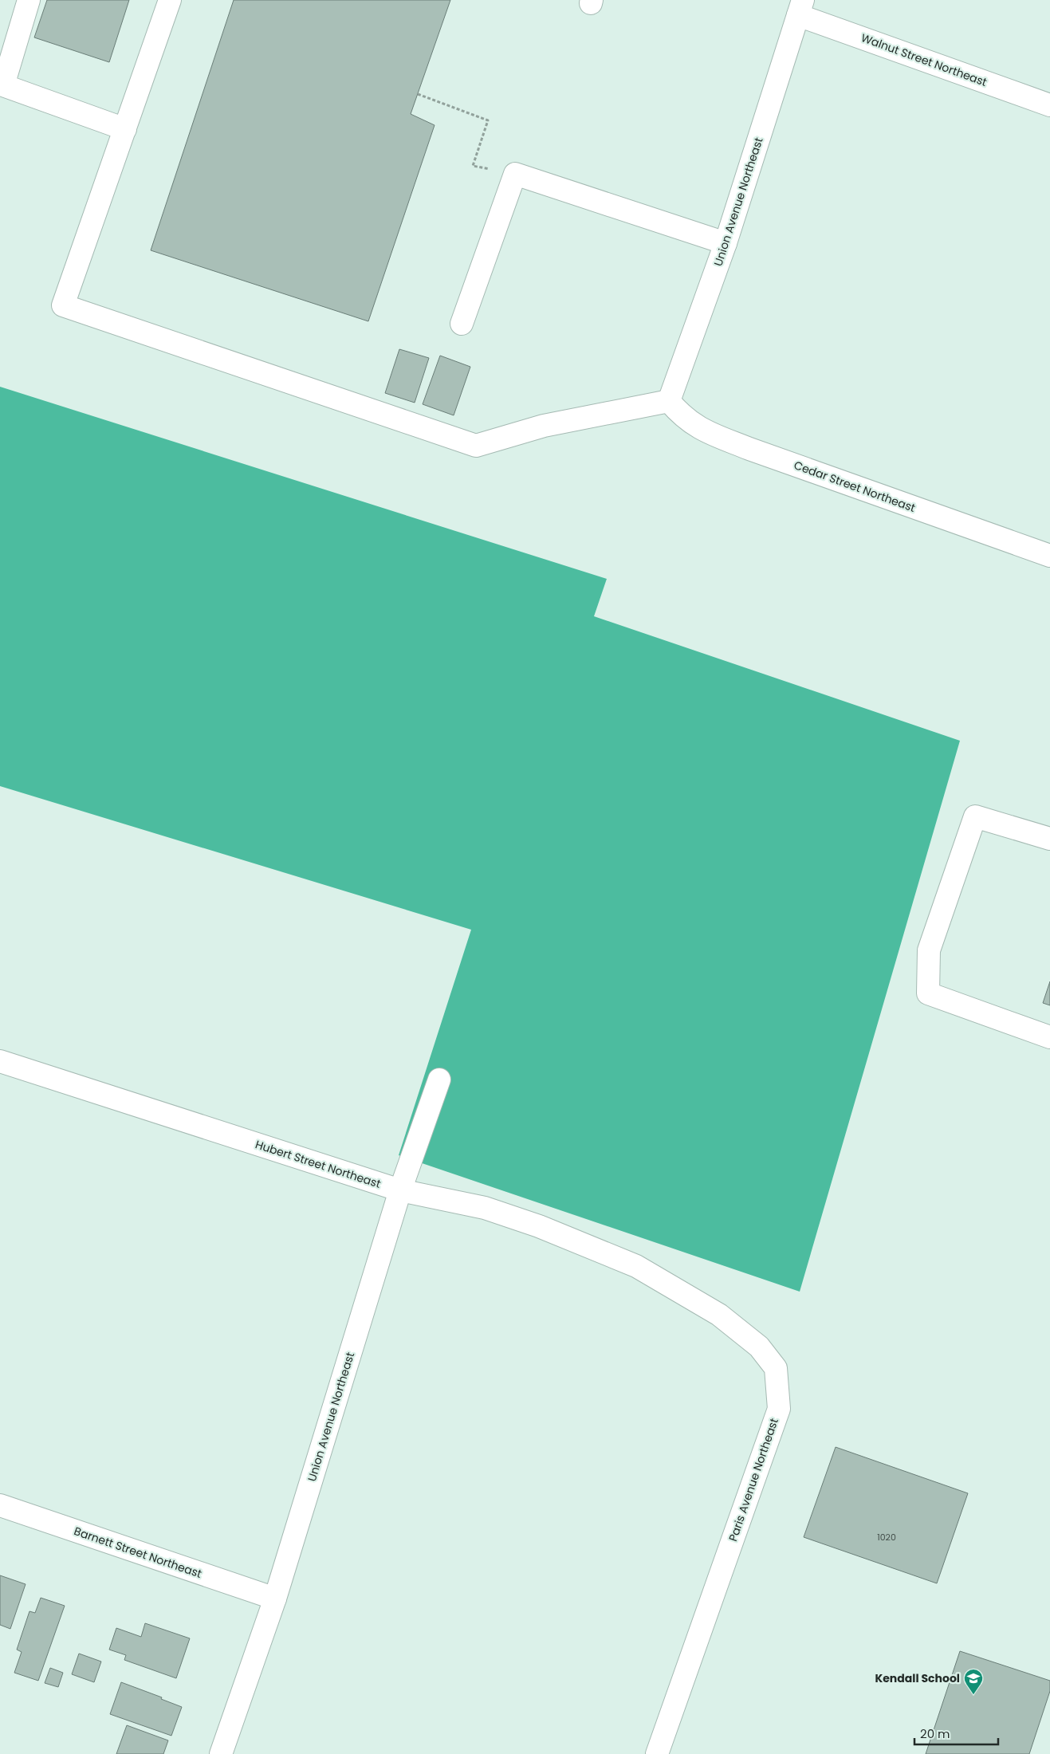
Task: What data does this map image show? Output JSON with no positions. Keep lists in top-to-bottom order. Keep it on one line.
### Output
{"streets":{"street":["Walnut Street Northeast","Union Avenue Northeast","Cedar Street Northeast","Hubert Street Northeast","Paris Avenue Northeast","Barnett Street Northeast"]},"crossings":[["Walnut Street Northeast","Union Avenue Northeast"],["Union Avenue Northeast","Cedar Street Northeast"],["Union Avenue Northeast","Hubert Street Northeast"],["Union Avenue Northeast","Barnett Street Northeast"],["Hubert Street Northeast","Paris Avenue Northeast"]],"places":{"school or university":["Kendall School"]},"house_numbers":["1020"],"scale_bar":"20 m"}
